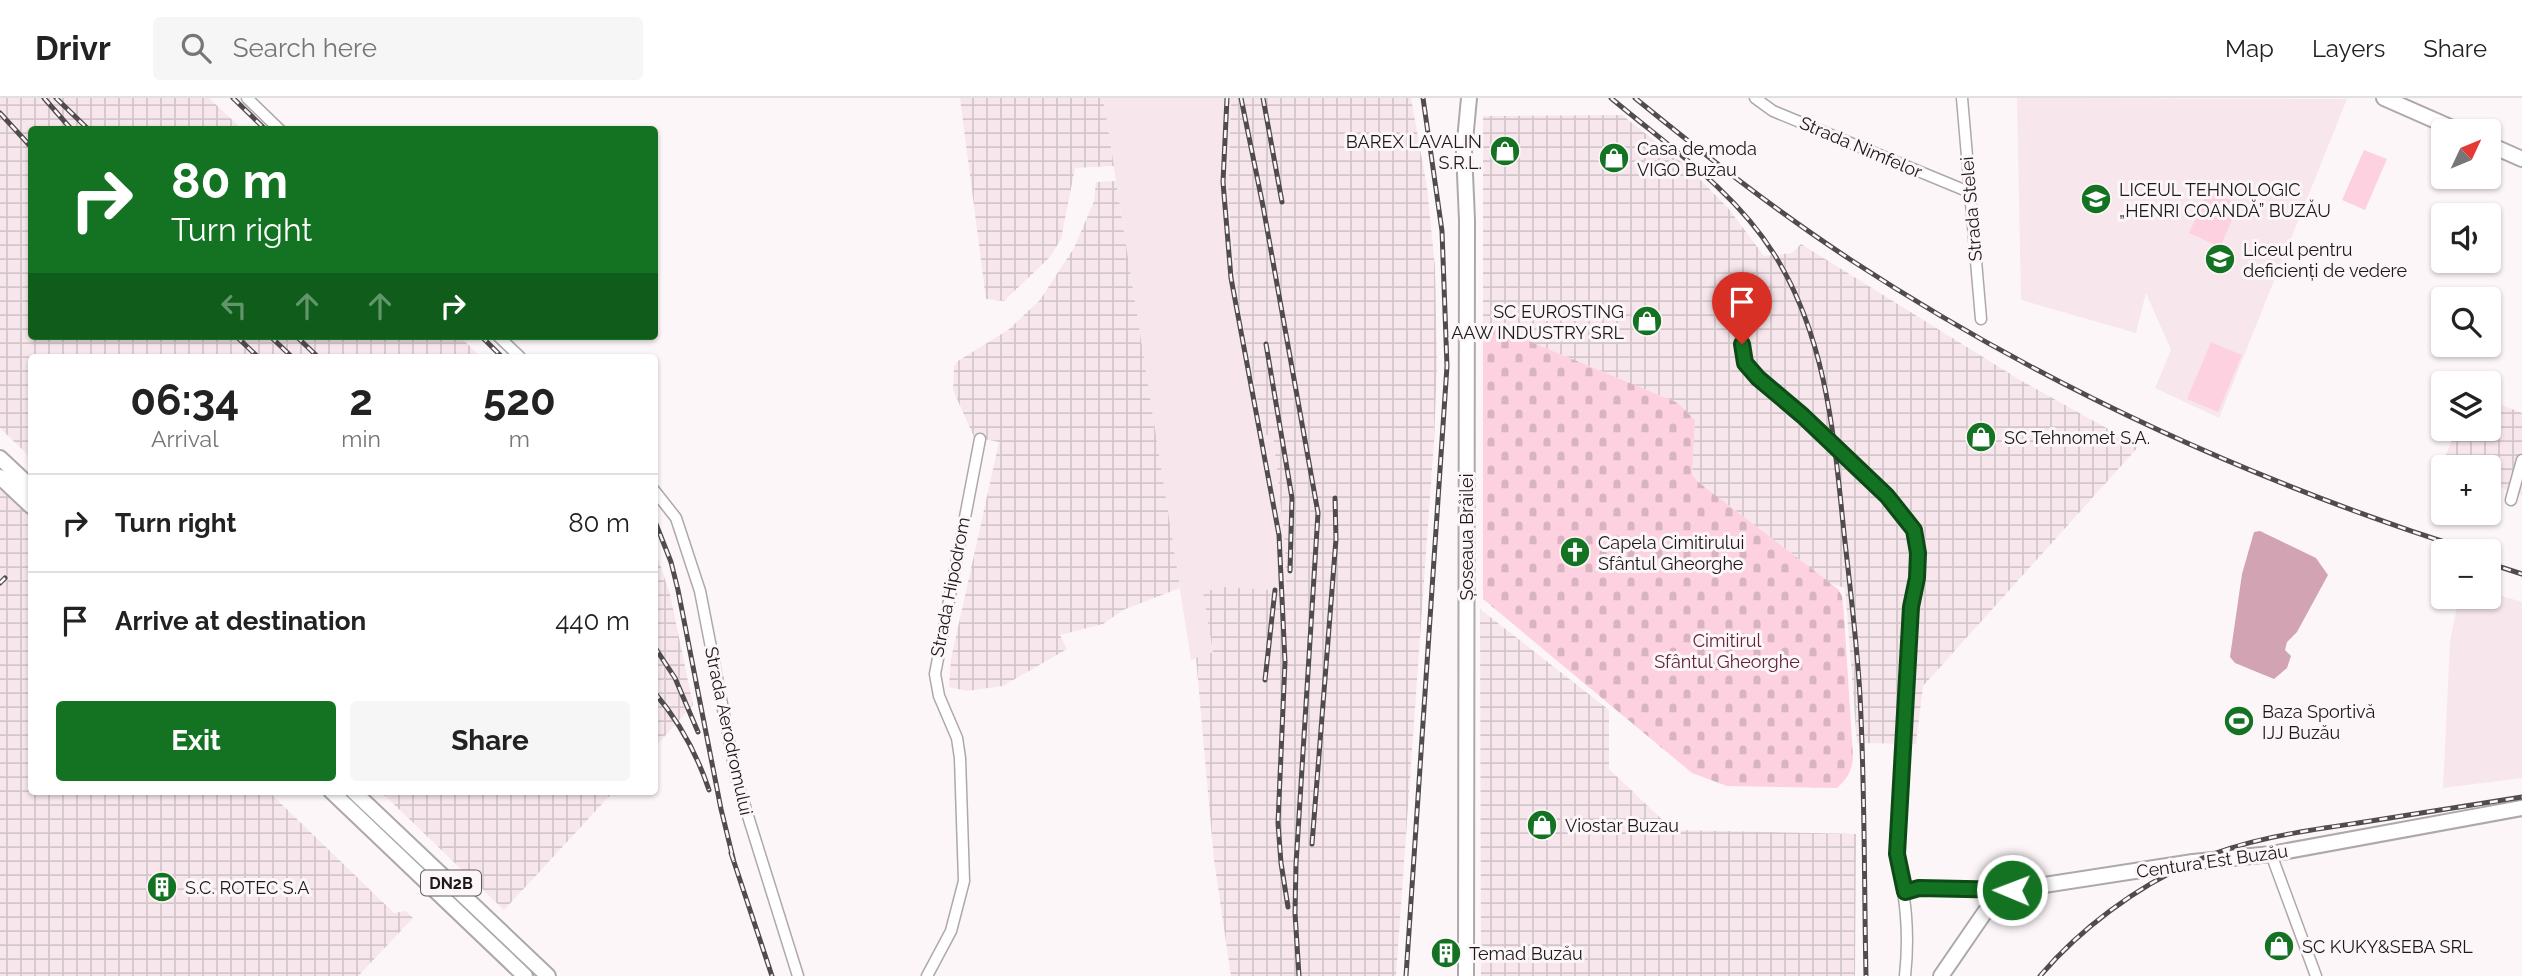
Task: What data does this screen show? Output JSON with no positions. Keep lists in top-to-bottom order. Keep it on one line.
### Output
{"streets":{"main road":["Șoseaua Brăilei","Centura Est Buzău","DN2B"],"street":["Strada Nimfelor","Strada Stelei","Strada Hipodrom","Strada Aerodromului"]},"crossings":[["Strada Nimfelor","Strada Stelei"]],"parks":["Cimitirul Sfântul Gheorghe"],"places":{"shop":["BAREX LAVALIN S.R.L.","Casa de moda VIGO Buzau","SC EUROSTING AAW INDUSTRY SRL","SC Tehnomet S.A.","Viostar Buzau","SC KUKY&SEBA SRL"],"school or university":["LICEUL TEHNOLOGIC „HENRI COANDĂ” BUZĂU","Liceul pentru deficienți de vedere"],"church":["Capela Cimitirului Sfântul Gheorghe"],"sports":["Baza Sportivă IJJ Buzău"],"building":["S.C. ROTEC S.A","Temad Buzău"]},"north":"top right","page":{"header":"Drivr","search":"Search here","nav":["Map","Layers","Share"],"map_buttons":["+","−"],"turn":["80 m","Turn right"],"eta":["06:34","Arrival","2","min","520","m"],"list":[{"name":"Turn right","value":"80 m"},{"name":"Arrive at destination","value":"440 m"}],"buttons":["Exit","Share"]}}
